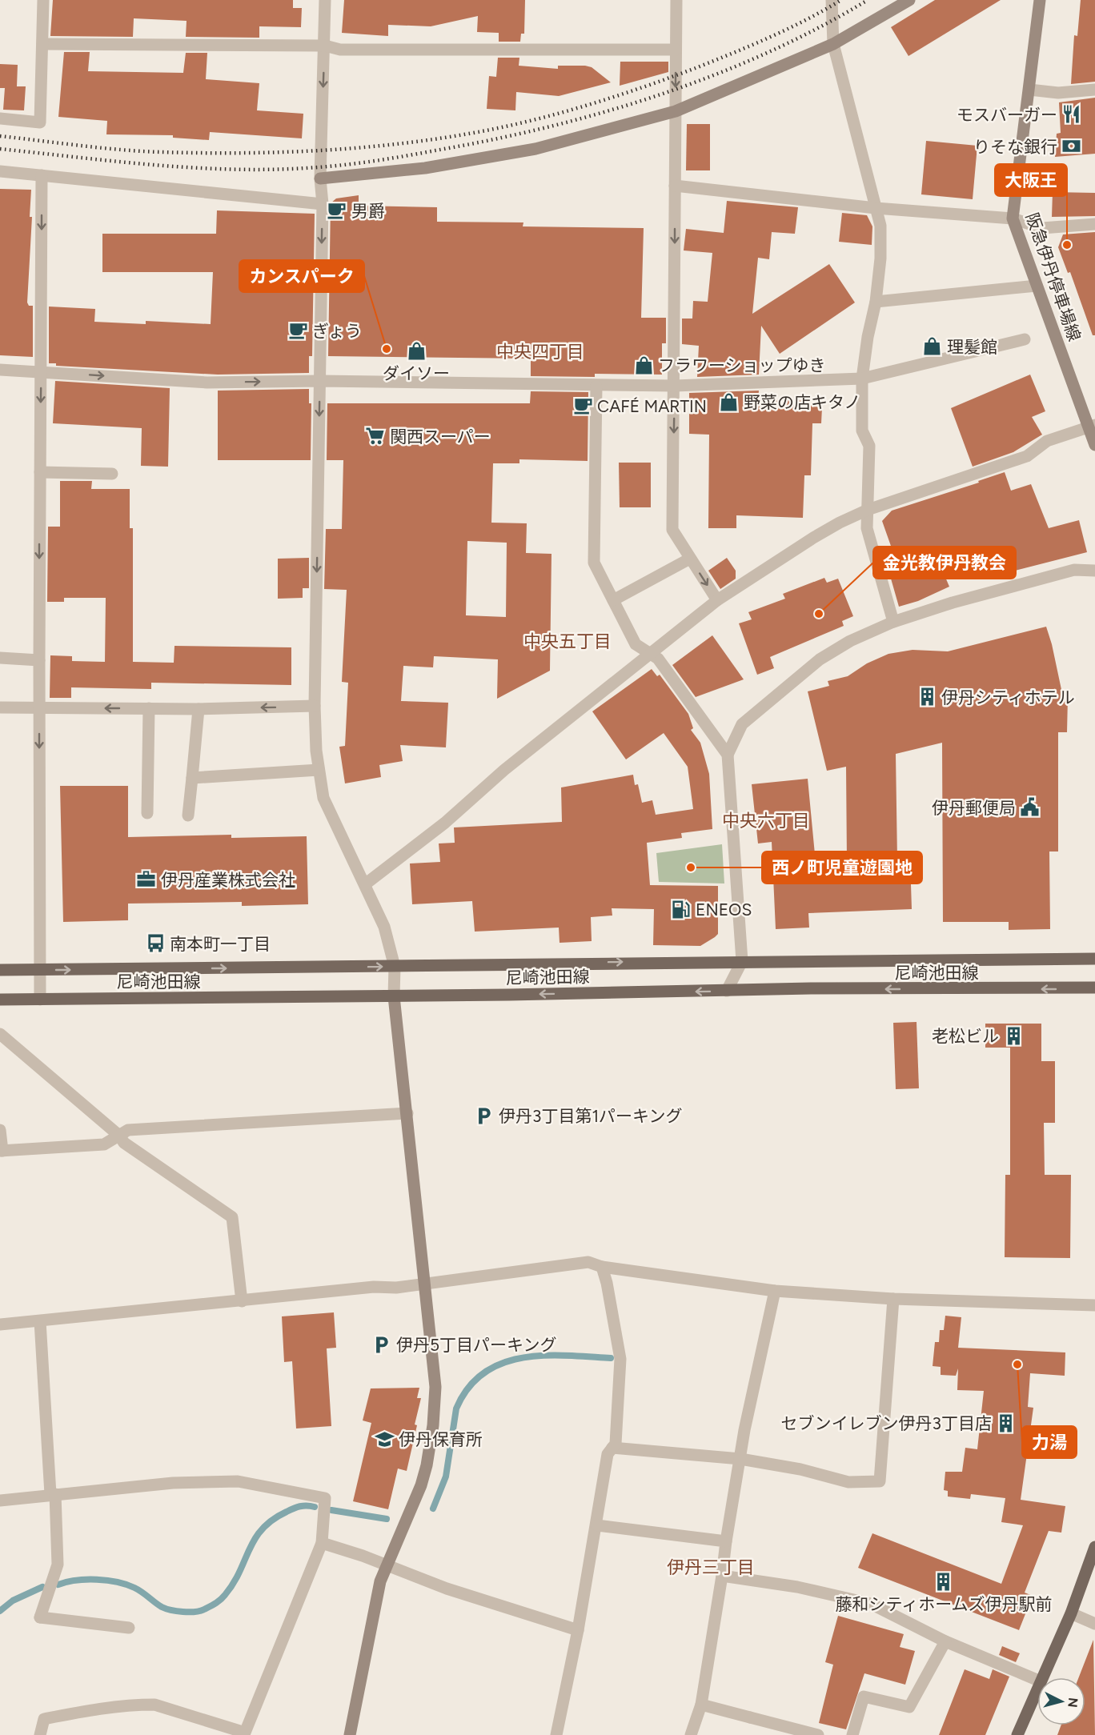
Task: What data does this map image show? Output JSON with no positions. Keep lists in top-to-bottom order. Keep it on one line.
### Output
{"streets":{"main road":["尼崎池田線"],"street":["阪急伊丹停車場線"]},"districts":["中央四丁目","中央五丁目","中央六丁目","伊丹三丁目"],"places":{"restaurant":["モスバーガー"],"bank":["りそな銀行"],"cafe":["男爵","ぎょう","CAFÉ MARTIN"],"other":["大阪王","カンスパーク","金光教伊丹教会","西ノ町児童遊園地","力湯"],"shop":["理髪館","ダイソー","フラワーショップゆき","野菜の店キタノ"],"supermarket":["関西スーパー"],"building":["伊丹シティホテル","老松ビル","セブンイレブン伊丹3丁目店","藤和シティホームズ伊丹駅前"],"public building":["伊丹郵便局"],"office":["伊丹産業株式会社"],"fuel station":["ENEOS"],"bus stop":["南本町一丁目"],"parking":["伊丹3丁目第1パーキング","伊丹5丁目パーキング"],"school or university":["伊丹保育所"]},"north":"right"}
